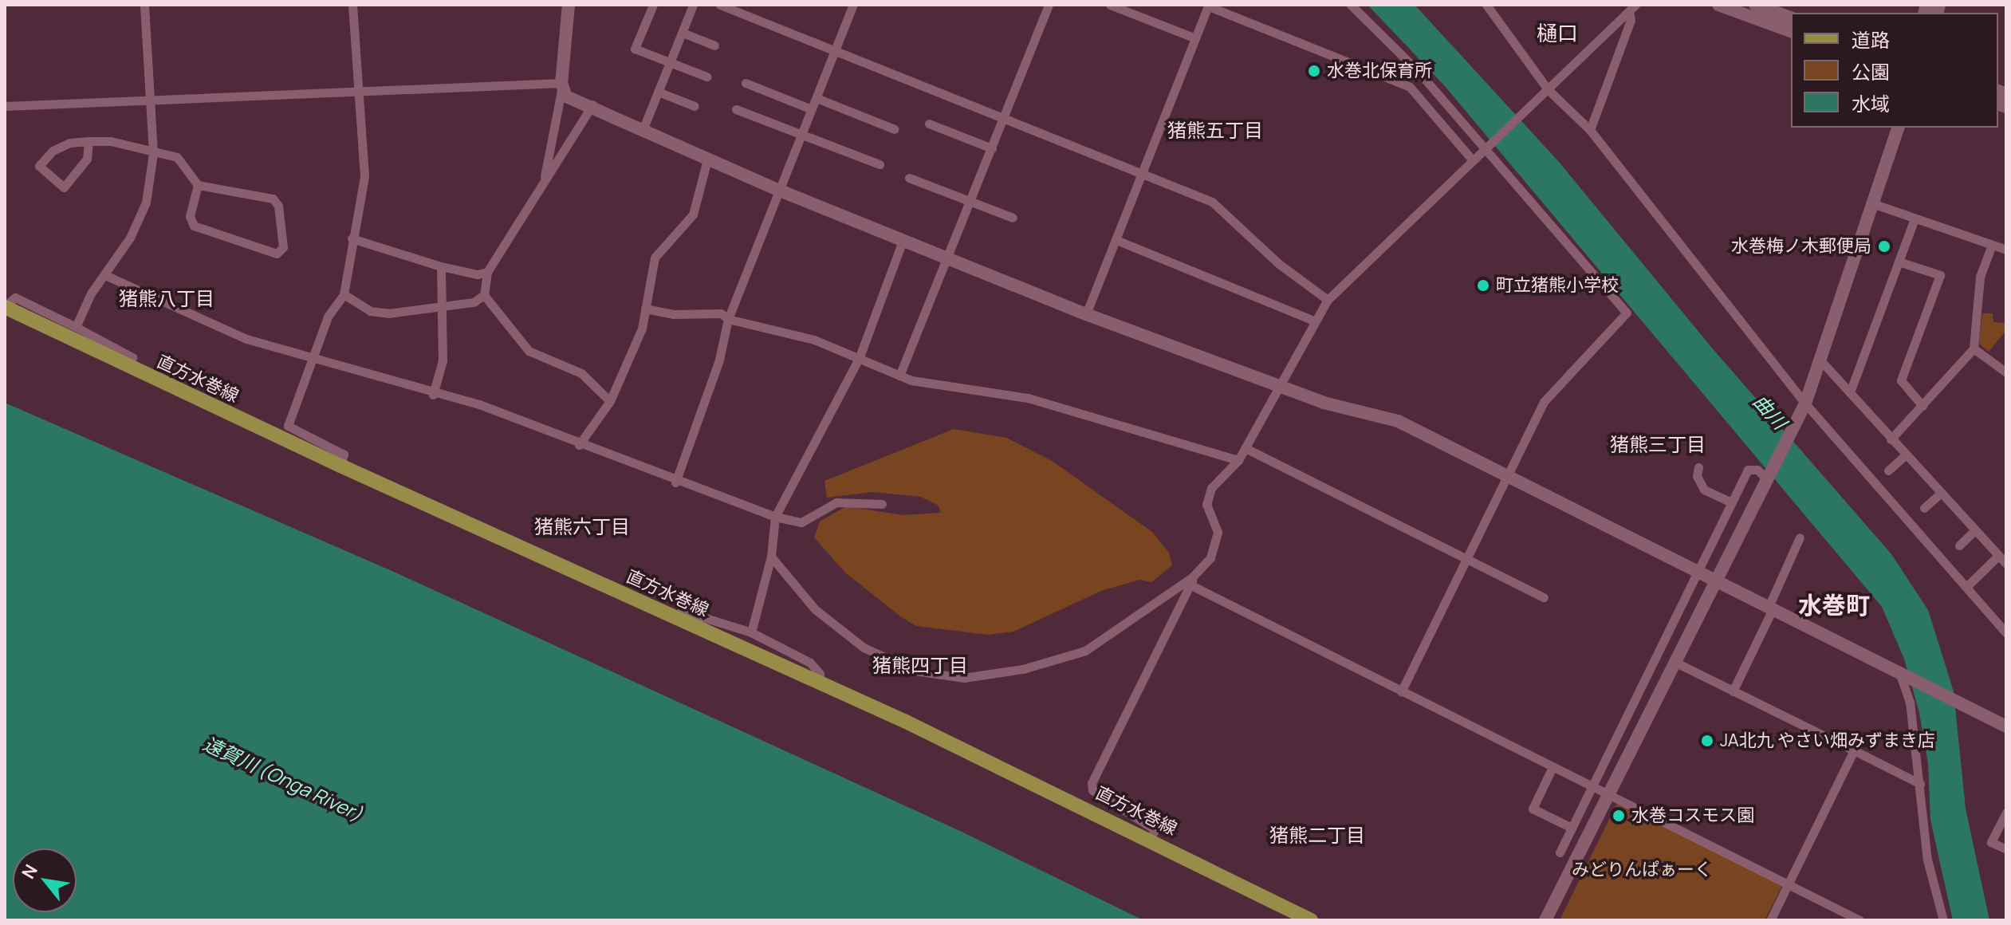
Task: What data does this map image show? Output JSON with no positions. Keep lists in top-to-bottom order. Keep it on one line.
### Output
{"streets":{"main road":["直方水巻線"]},"districts":["樋口","猪熊五丁目","猪熊八丁目","猪熊三丁目","猪熊六丁目","水巻町","猪熊四丁目","猪熊二丁目"],"water":["曲川","遠賀川 (Onga River)"],"parks":["みどりんぱぁーく"],"places":["水巻北保育所","水巻梅ノ木郵便局","町立猪熊小学校","JA北九 やさい畑みずまき店","水巻コスモス園"],"legend":["道路","公園","水域"],"north":"top left"}
